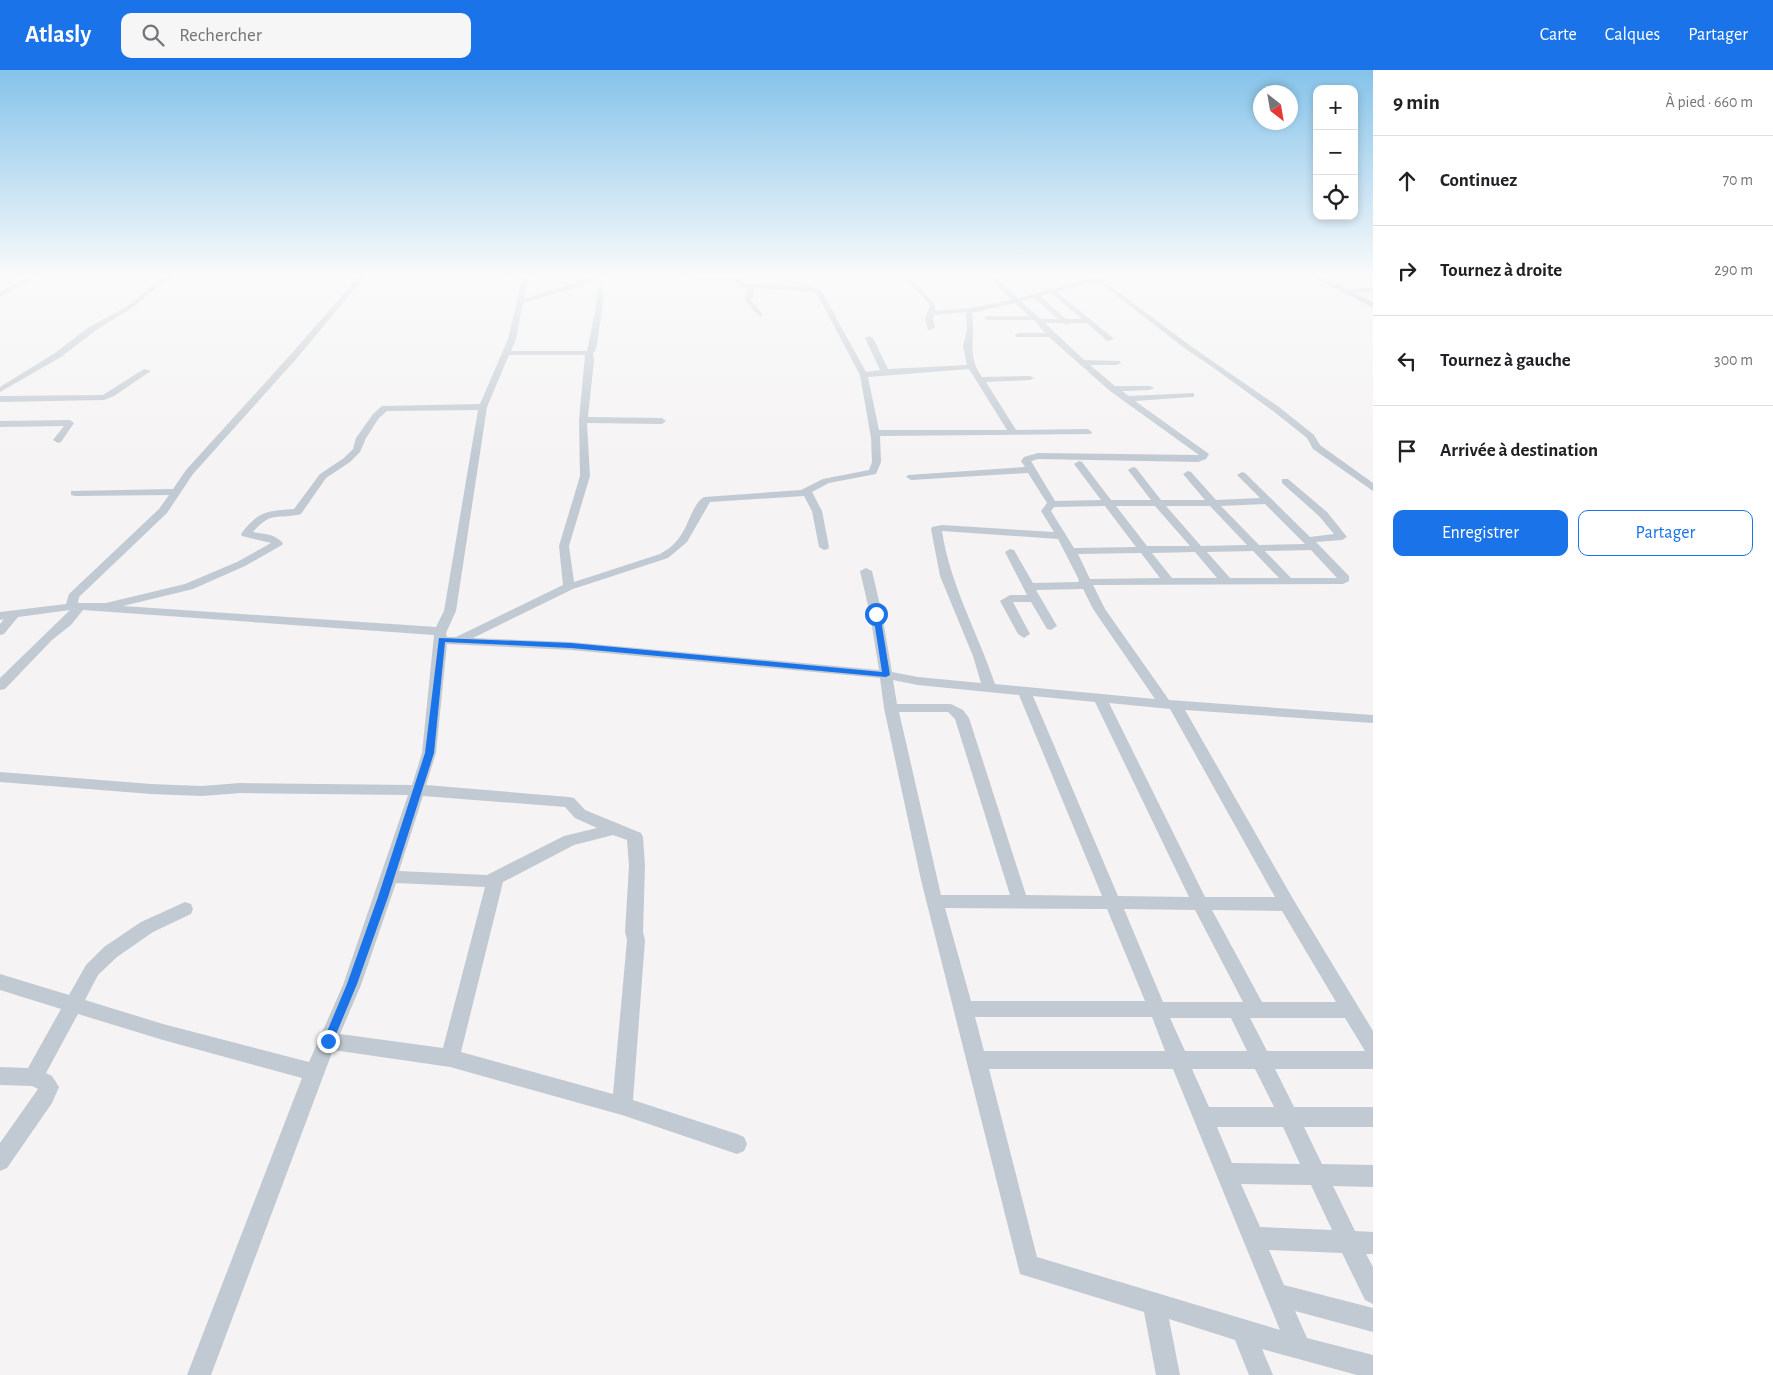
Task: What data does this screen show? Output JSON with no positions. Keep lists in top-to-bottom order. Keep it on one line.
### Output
{"north":"bottom right","page":{"header":"Atlasly","search":"Rechercher","nav":["Carte","Calques","Partager"],"heading":["9 min","À pied · 660 m"],"map_buttons":["+","−"],"list":[["Continuez","70 m"],["Tournez à droite","290 m"],["Tournez à gauche","300 m"],"Arrivée à destination"],"buttons":["Enregistrer","Partager"]}}
